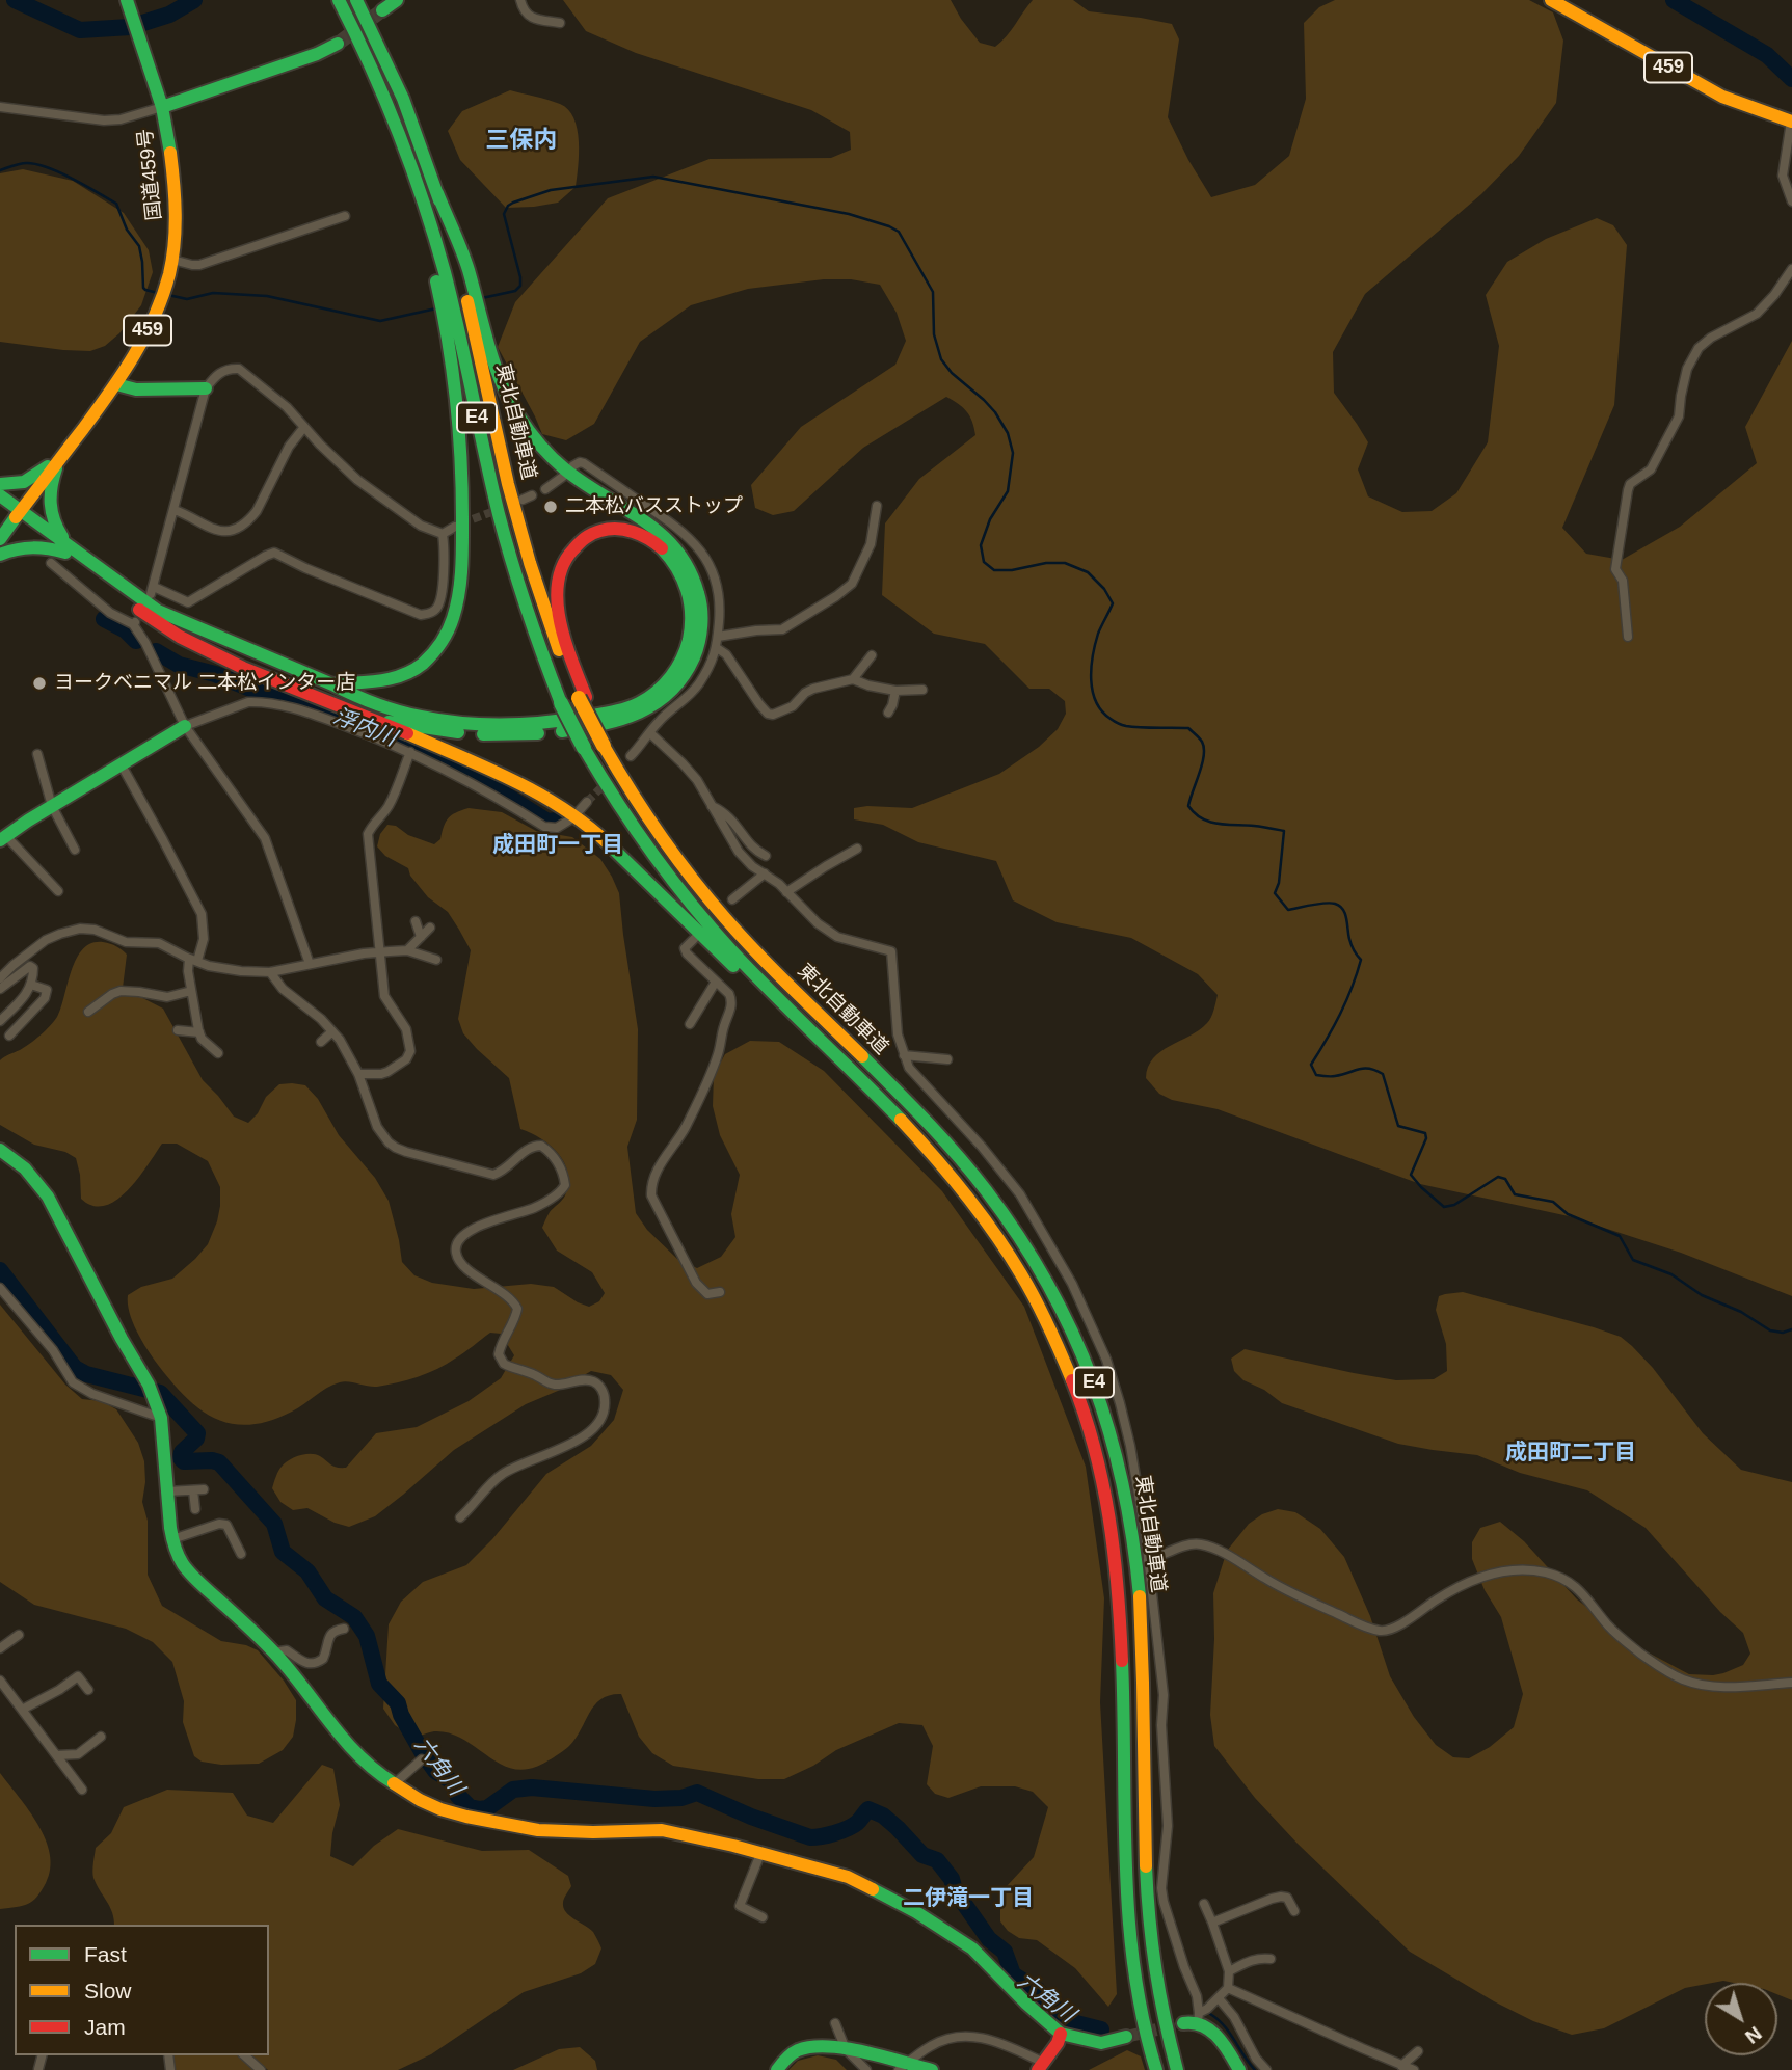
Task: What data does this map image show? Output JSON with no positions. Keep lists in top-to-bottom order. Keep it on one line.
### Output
{"streets":{"main road":["459","国道459号","E4","東北自動車道"]},"districts":["三保内","成田町一丁目","成田町二丁目","二伊滝一丁目"],"water":["浮内川","六角川"],"places":["二本松バスストップ","ヨークベニマル 二本松インター店"],"legend":["Fast","Slow","Jam"],"north":"bottom right"}
